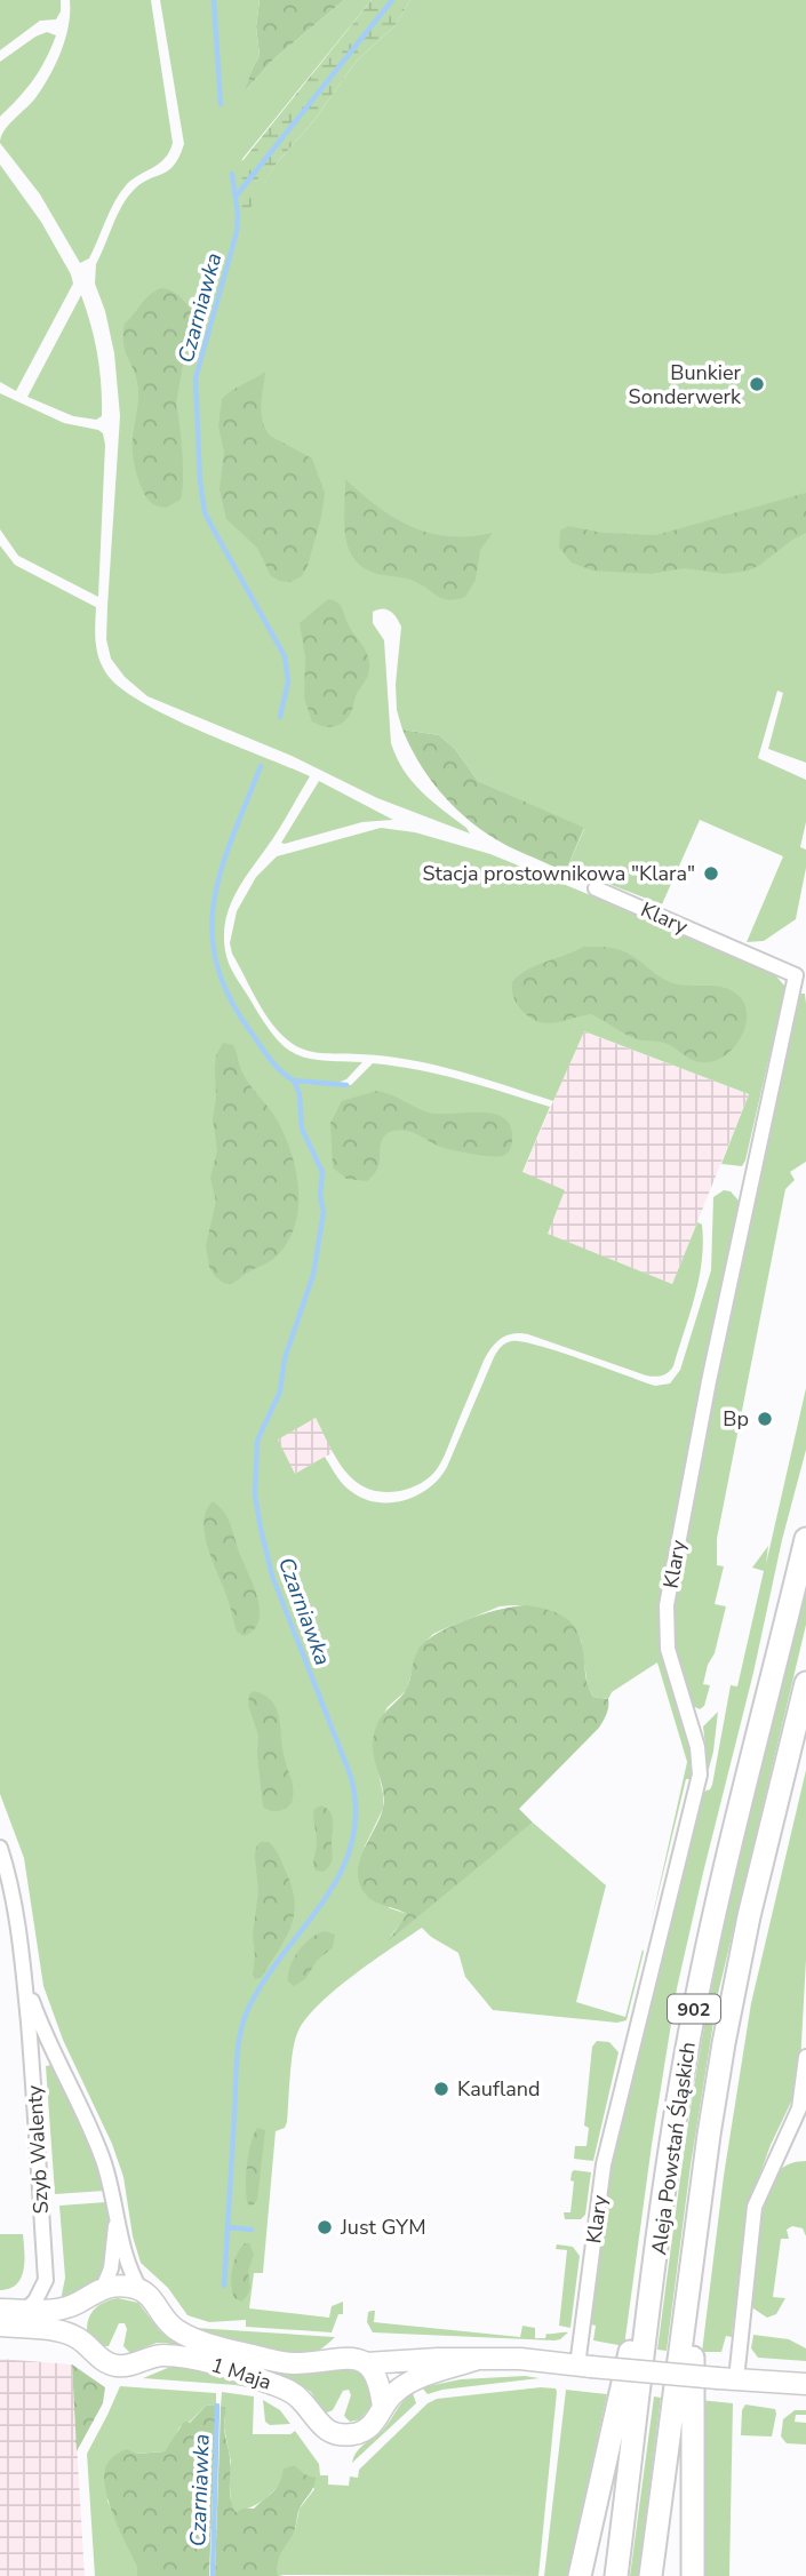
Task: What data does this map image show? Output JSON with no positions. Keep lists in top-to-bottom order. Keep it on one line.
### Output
{"streets":{"main road":["902","Aleja Powstań Śląskich"],"street":["Klary","Szyb Walenty","1 Maja"]},"crossings":[["Klary","1 Maja"],["Szyb Walenty","1 Maja"]],"water":["Czarniawka"],"places":["Bunkier Sonderwerk","Stacja prostownikowa \"Klara\"","Bp","Kaufland","Just GYM"]}
